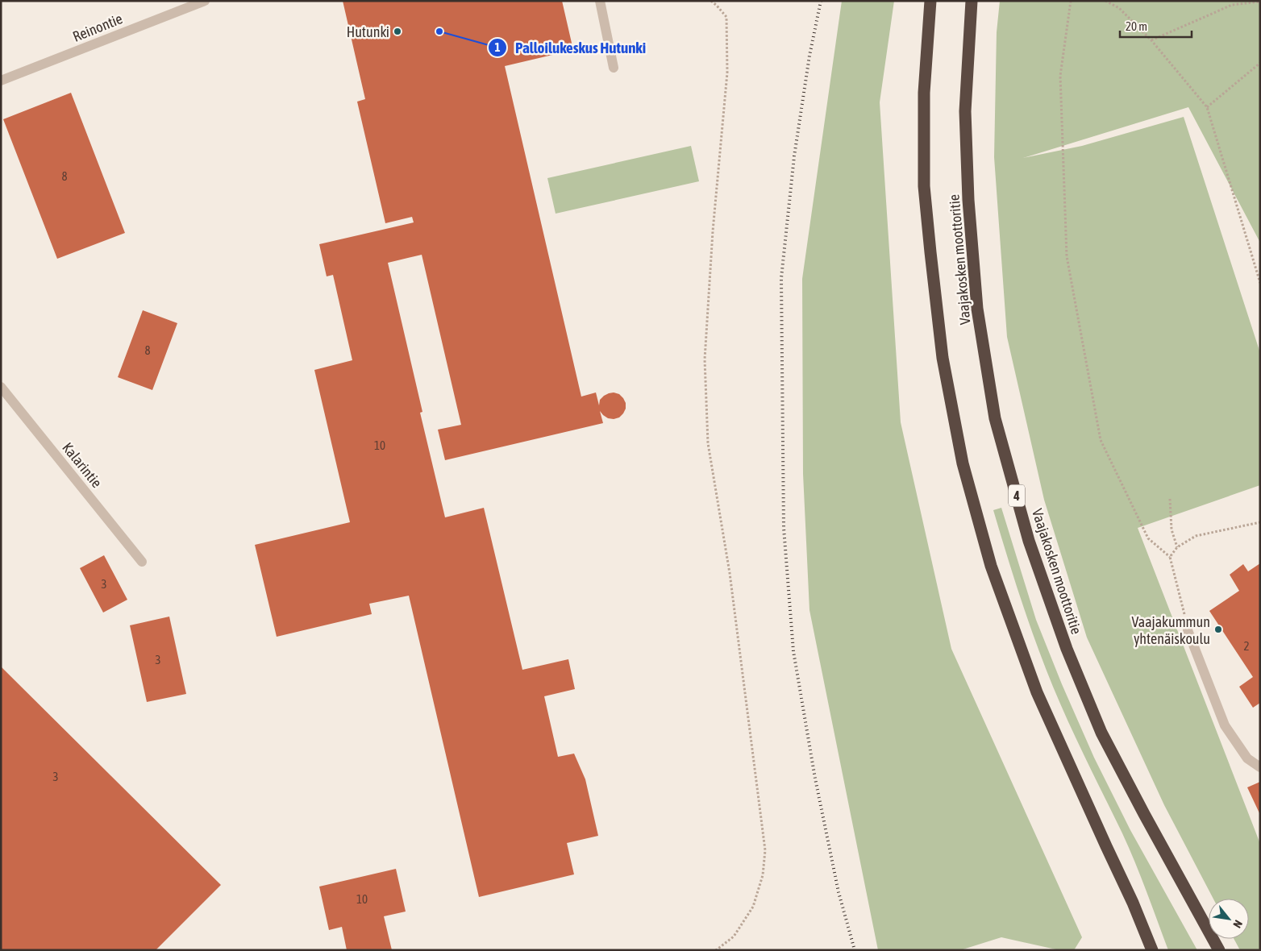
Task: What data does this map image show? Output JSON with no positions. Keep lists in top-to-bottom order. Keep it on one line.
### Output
{"streets":{"highway":["Vaajakosken moottoritie","4"],"street":["Reinontie","Kalarintie"]},"places":["Hutunki","Palloilukeskus Hutunki","Vaajakummun yhtenäiskoulu"],"house_numbers":["8","8","10","3","2","3","3","10"],"scale_bar":"20 m","north":"bottom right"}
